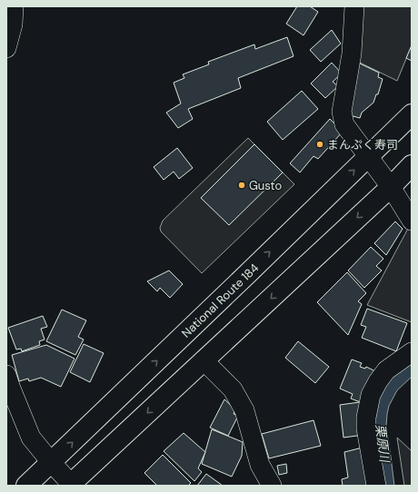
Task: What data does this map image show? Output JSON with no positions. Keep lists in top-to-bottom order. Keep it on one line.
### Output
{"streets":{"highway":["National Route 184"]},"water":["栗原川"],"places":["まんぷく寿司","Gusto"]}
